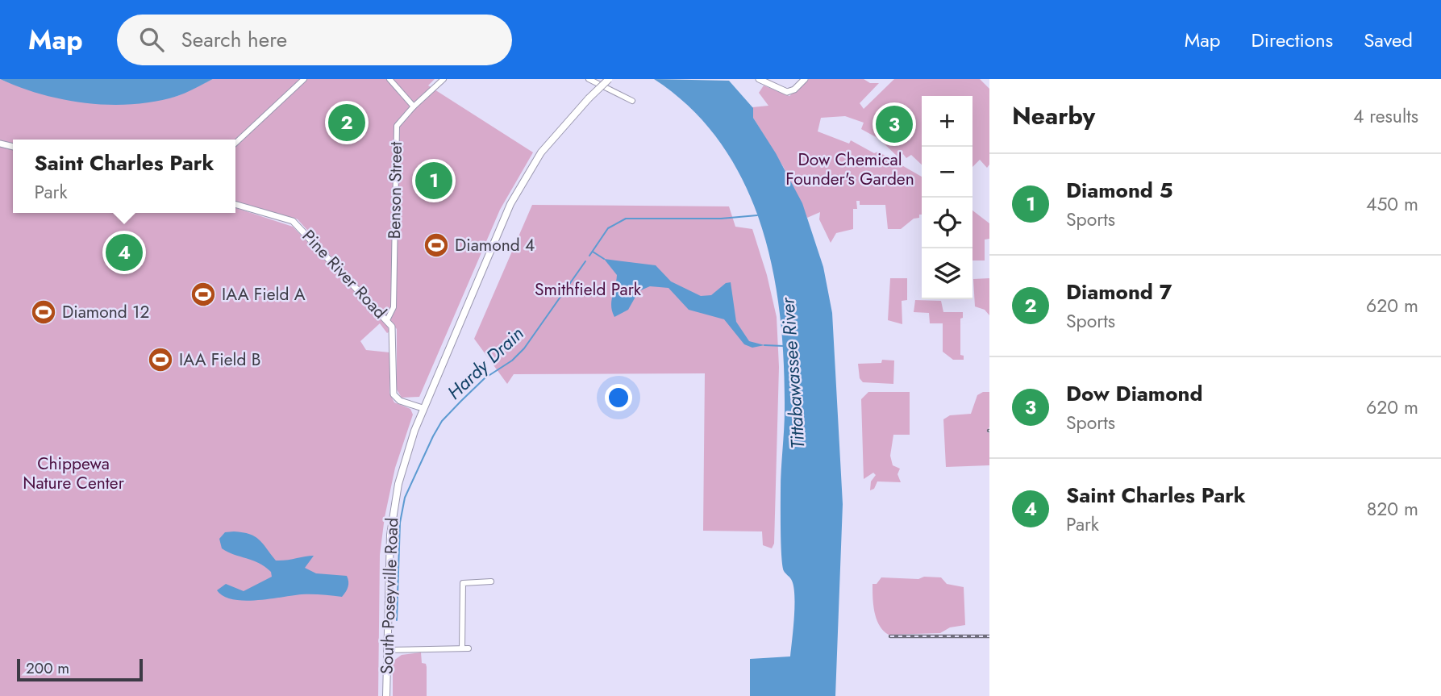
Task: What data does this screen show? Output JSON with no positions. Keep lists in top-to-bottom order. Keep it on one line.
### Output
{"streets":{"main road":["South Poseyville Road"],"street":["Benson Street","Pine River Road"]},"crossings":[["Benson Street","Pine River Road"],["Pine River Road","South Poseyville Road"]],"water":["Hardy Drain","Tittabawassee River"],"parks":["Dow Chemical Founder's Garden","Smithfield Park","Chippewa Nature Center"],"places":{"sports":["Diamond 4","IAA Field A","Diamond 12","IAA Field B"]},"scale_bar":"200 m","page":{"header":"Map","search":"Search here","nav":["Map","Directions","Saved"],"heading":["Nearby","4 results"],"map_buttons":["+","−"],"pins":["2","3","1","4"],"popup":["Saint Charles Park","Park"],"list":[{"mark":"1","name":"Diamond 5","note":"Sports","value":"450 m"},{"mark":"2","name":"Diamond 7","note":"Sports","value":"620 m"},{"mark":"3","name":"Dow Diamond","note":"Sports","value":"620 m"},{"mark":"4","name":"Saint Charles Park","note":"Park","value":"820 m"}],"scale":"200 m"}}
